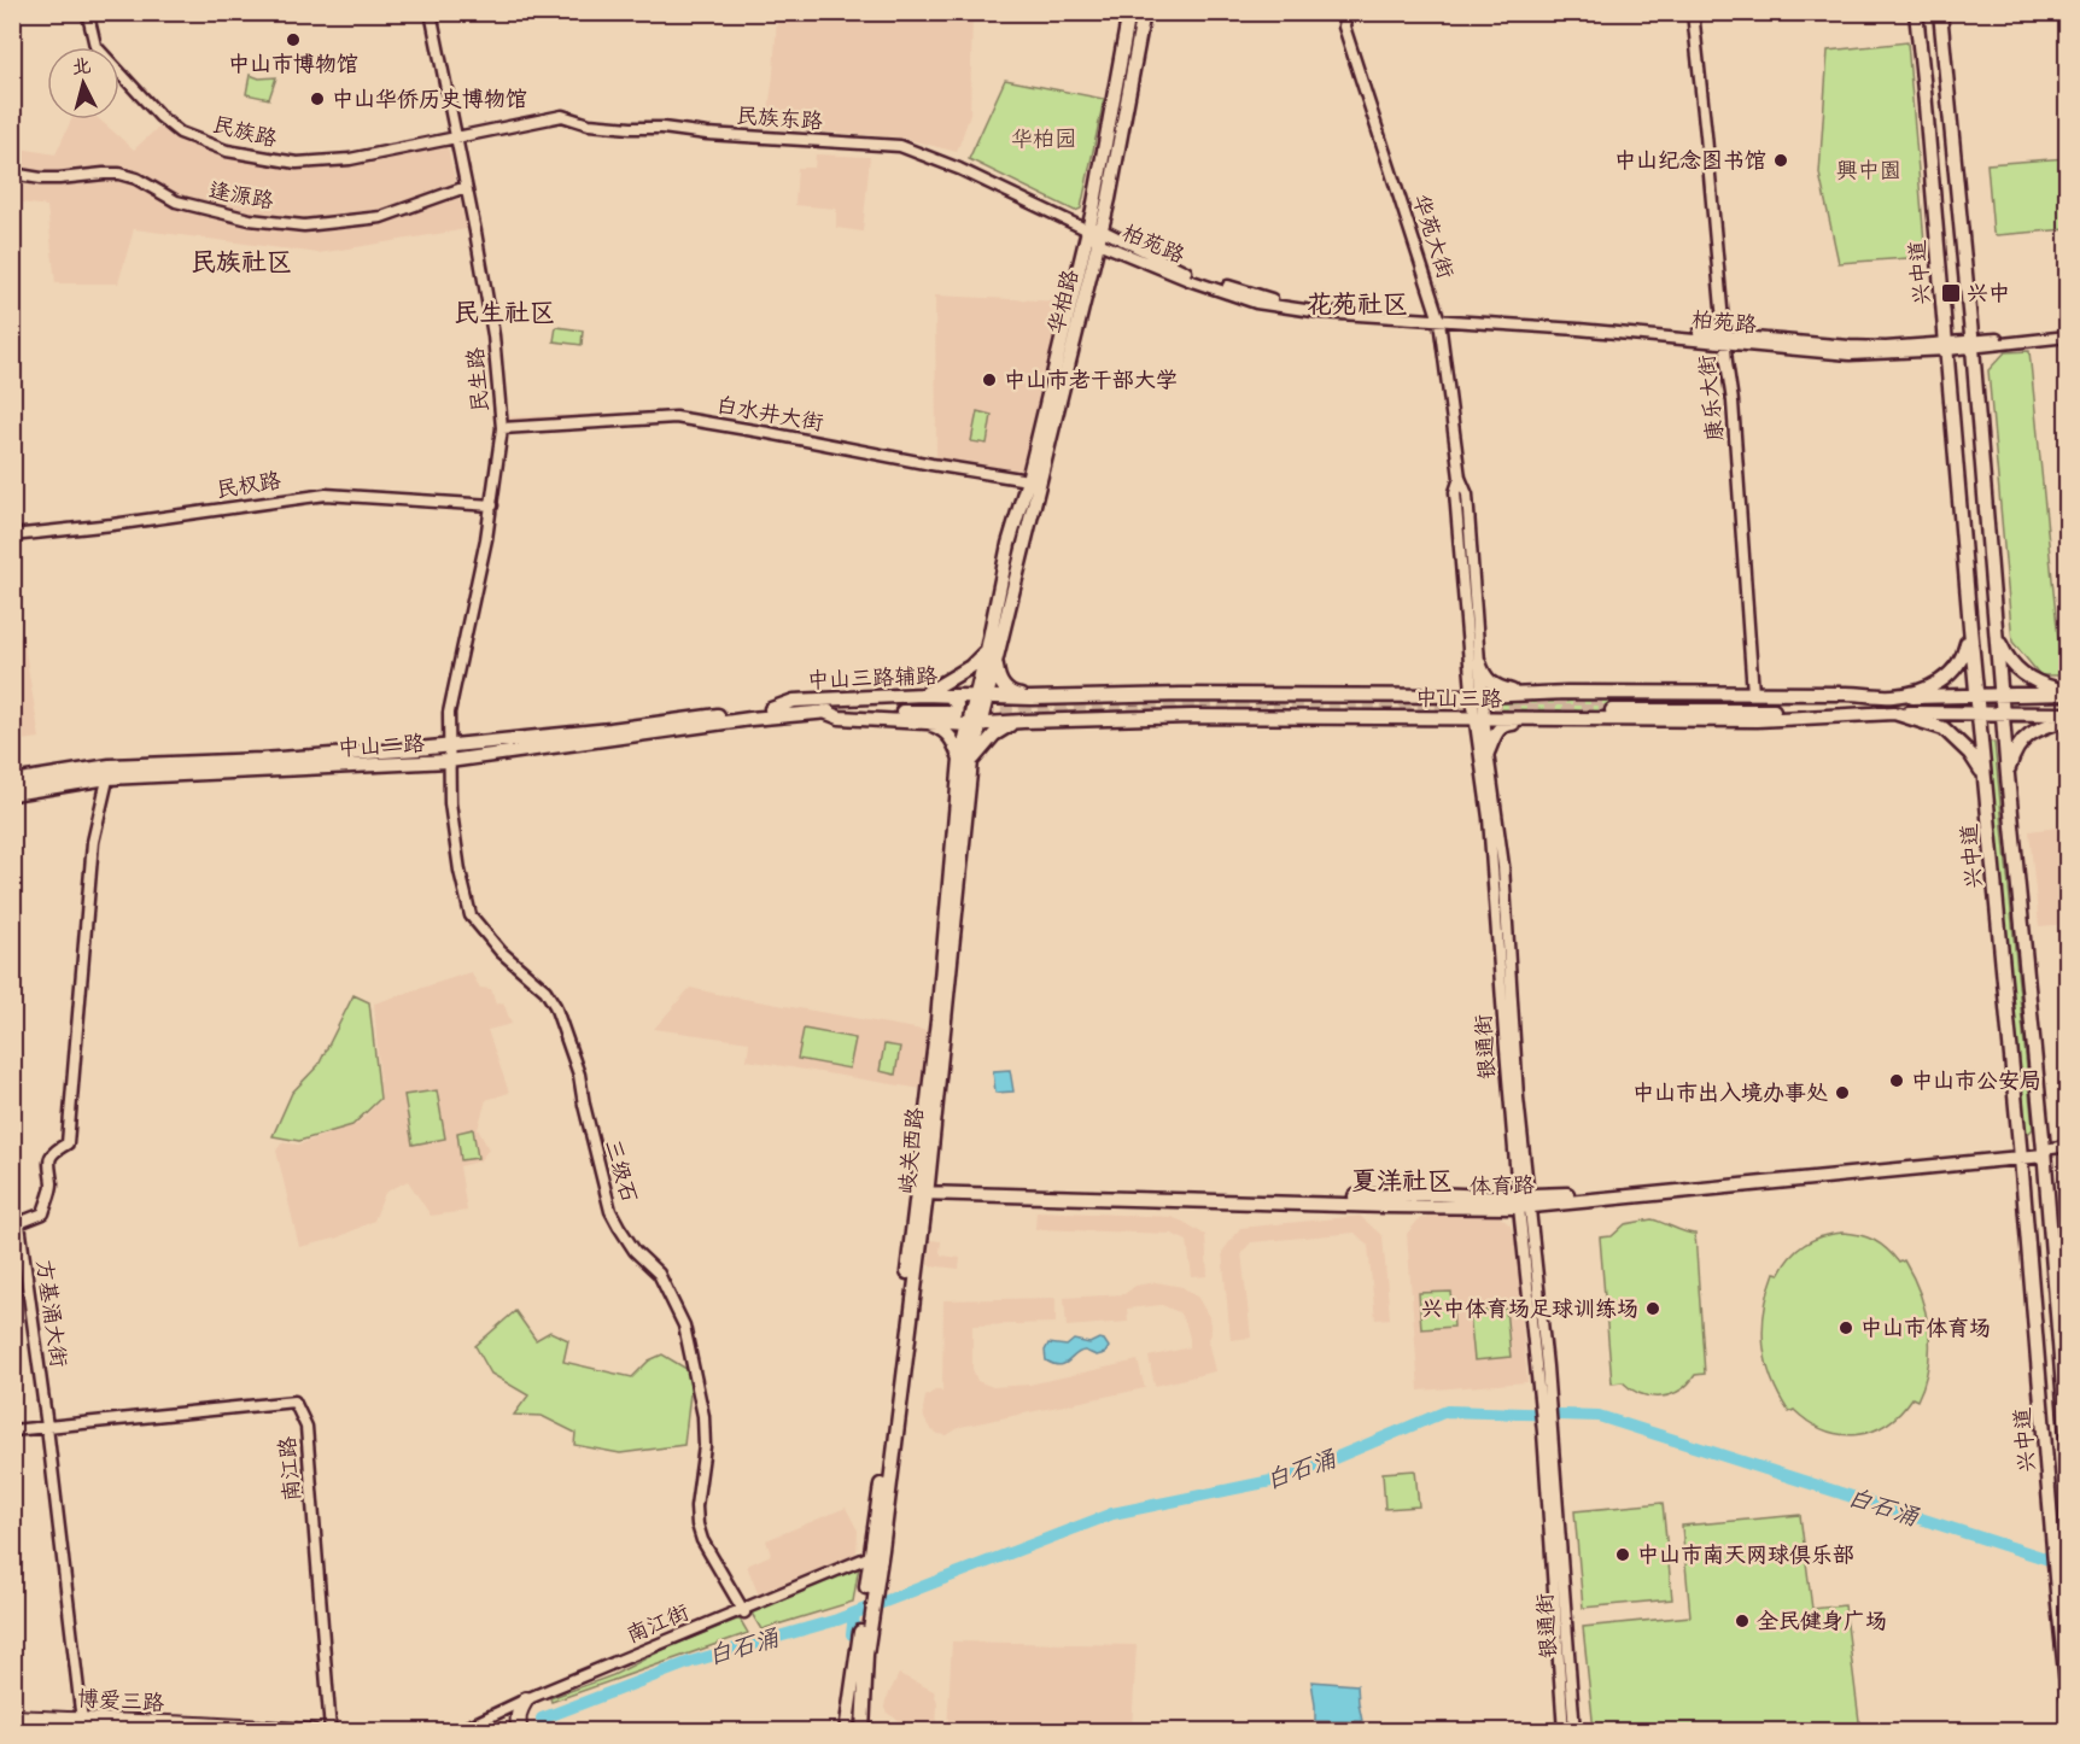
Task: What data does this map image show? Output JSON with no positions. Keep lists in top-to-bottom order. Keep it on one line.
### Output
{"streets":{"highway":["博爱三路"],"main road":["兴中道","华柏路","中山三路辅路","中山三路","中山二路","岐关西路","体育路"],"street":["民族东路","民族路","逢源路","华苑大街","柏苑路","民生路","康乐大街","白水井大街","民权路","银通街","三级石","方基涌大街","南江路","南江街"]},"crossings":[["民族东路","民族路"],["民族东路","柏苑路"],["民族东路","华柏路"],["民族东路","民生路"],["民族路","民生路"],["逢源路","民生路"],["华苑大街","柏苑路"],["华苑大街","中山三路"],["华苑大街","银通街"],["柏苑路","兴中道"],["柏苑路","华柏路"],["柏苑路","康乐大街"],["兴中道","中山三路"],["兴中道","体育路"],["华柏路","白水井大街"],["华柏路","中山三路辅路"],["华柏路","中山三路"],["华柏路","岐关西路"],["民生路","白水井大街"],["民生路","民权路"],["民生路","中山二路"],["民生路","三级石"],["康乐大街","中山三路"],["中山三路辅路","中山三路"],["中山三路辅路","岐关西路"],["中山三路","银通街"],["中山二路","三级石"],["中山二路","方基涌大街"],["银通街","体育路"],["岐关西路","体育路"],["岐关西路","南江街"],["三级石","南江街"],["方基涌大街","南江路"],["方基涌大街","博爱三路"]],"districts":["民族社区","花苑社区","民生社区","夏洋社区"],"water":["白石涌"],"parks":["华柏园","興中園"],"places":{"other":["中山市博物馆","中山华侨历史博物馆","中山纪念图书馆","中山市老干部大学","中山市公安局","中山市出入境办事处","兴中体育场足球训练场","中山市体育场","中山市南天网球俱乐部","全民健身广场"],"transit":["兴中"]},"north":"top"}
